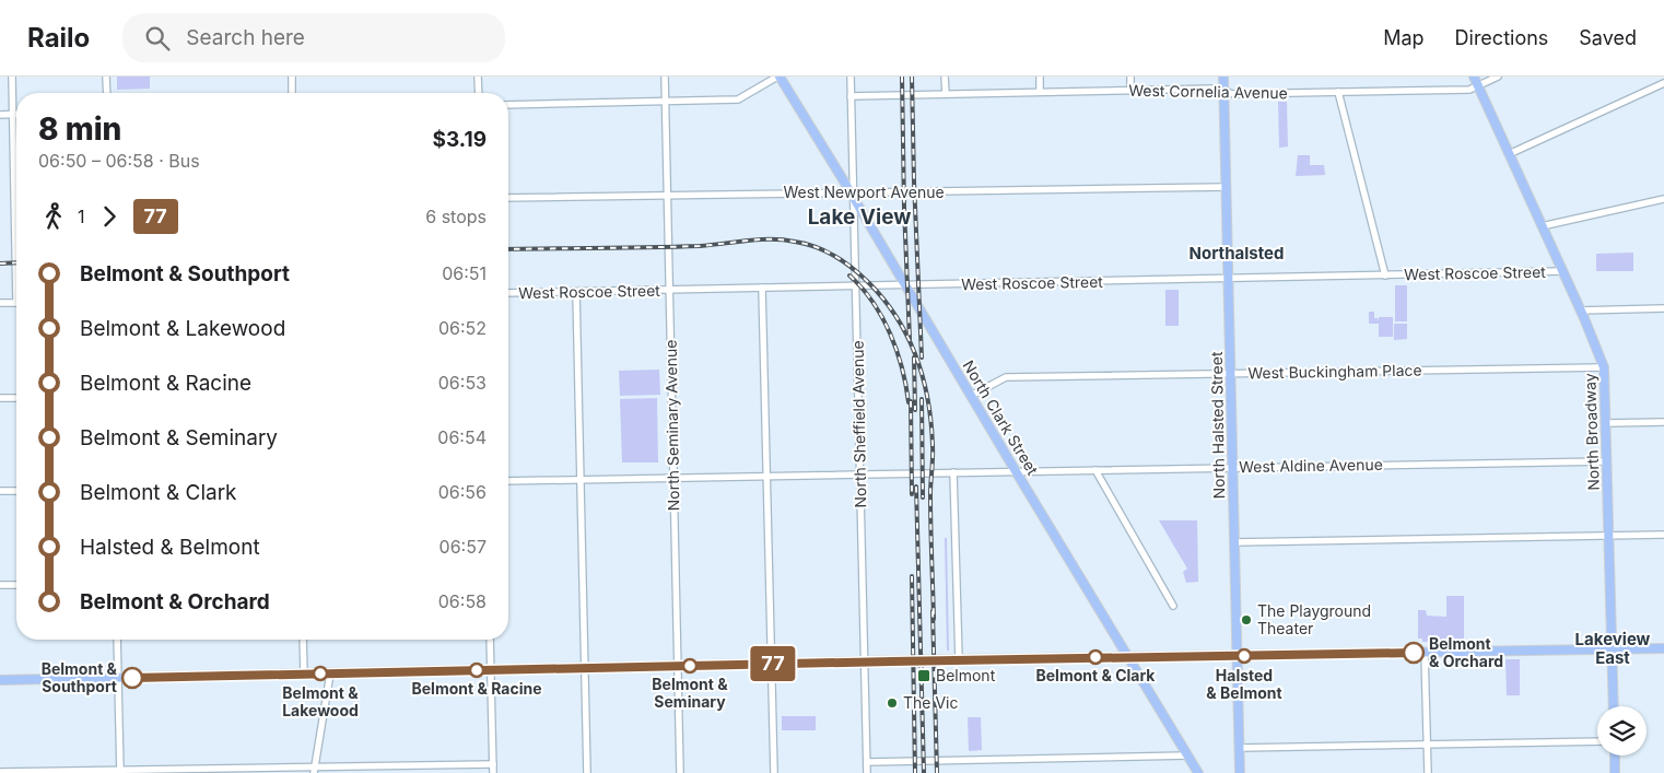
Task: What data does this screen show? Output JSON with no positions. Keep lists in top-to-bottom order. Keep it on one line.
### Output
{"streets":{"main road":["North Clark Street","North Halsted Street","North Broadway"],"street":["West Cornelia Avenue","West Newport Avenue","West Roscoe Street","West Buckingham Place","North Sheffield Avenue","North Seminary Avenue","West Aldine Avenue"]},"crossings":[["West Cornelia Avenue","North Sheffield Avenue"],["West Cornelia Avenue","North Halsted Street"],["West Cornelia Avenue","North Broadway"],["West Newport Avenue","North Clark Street"],["West Newport Avenue","North Sheffield Avenue"],["West Newport Avenue","North Seminary Avenue"],["West Newport Avenue","North Halsted Street"],["West Roscoe Street","North Clark Street"],["West Roscoe Street","North Sheffield Avenue"],["West Roscoe Street","North Seminary Avenue"],["West Roscoe Street","North Halsted Street"],["West Roscoe Street","North Broadway"],["West Buckingham Place","North Clark Street"],["West Buckingham Place","North Halsted Street"],["West Buckingham Place","North Broadway"],["North Clark Street","North Sheffield Avenue"],["North Clark Street","West Aldine Avenue"],["North Sheffield Avenue","West Aldine Avenue"],["North Seminary Avenue","West Aldine Avenue"],["North Halsted Street","West Aldine Avenue"],["North Broadway","West Aldine Avenue"]],"districts":["Lake View","Northalsted","Lakeview East"],"places":{"other":["The Playground Theater","Belmont & Orchard","Halsted & Belmont","Belmont & Clark","Belmont & Seminary","Belmont & Racine","Belmont & Lakewood","Belmont & Southport","The Vic"],"transit":["Belmont"]},"lines":["bus line 77"],"page":{"header":"Railo","search":"Search here","nav":["Map","Directions","Saved"],"on_map":"77","heading":["8 min","06:50 – 06:58 · Bus","$3.19"],"legs":["1","77","6 stops"],"list":[{"name":"Belmont & Southport","value":"06:51"},{"name":"Belmont & Lakewood","value":"06:52"},{"name":"Belmont & Racine","value":"06:53"},{"name":"Belmont & Seminary","value":"06:54"},{"name":"Belmont & Clark","value":"06:56"},{"name":"Halsted & Belmont","value":"06:57"},{"name":"Belmont & Orchard","value":"06:58"}]}}
